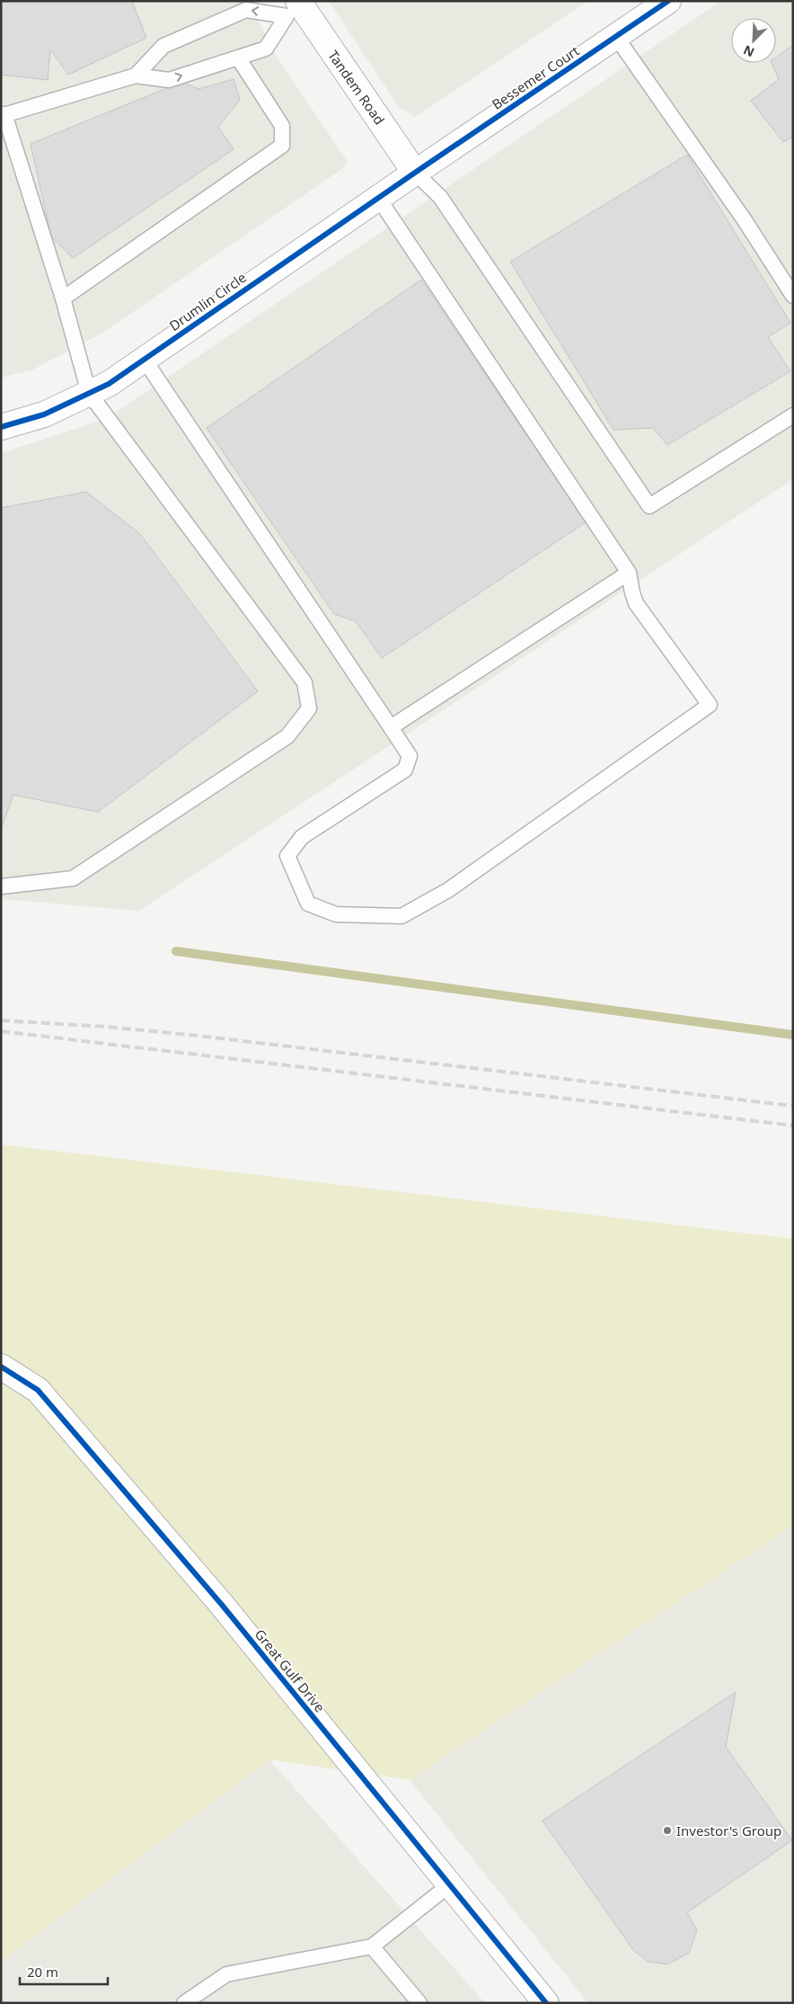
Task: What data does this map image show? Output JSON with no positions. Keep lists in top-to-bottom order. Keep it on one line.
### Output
{"streets":{"street":["Bessemer Court","Tandem Road","Drumlin Circle","Great Gulf Drive"]},"crossings":[["Bessemer Court","Tandem Road"],["Bessemer Court","Drumlin Circle"],["Tandem Road","Drumlin Circle"]],"places":["Investor's Group"],"scale_bar":"20 m","north":"bottom left"}
